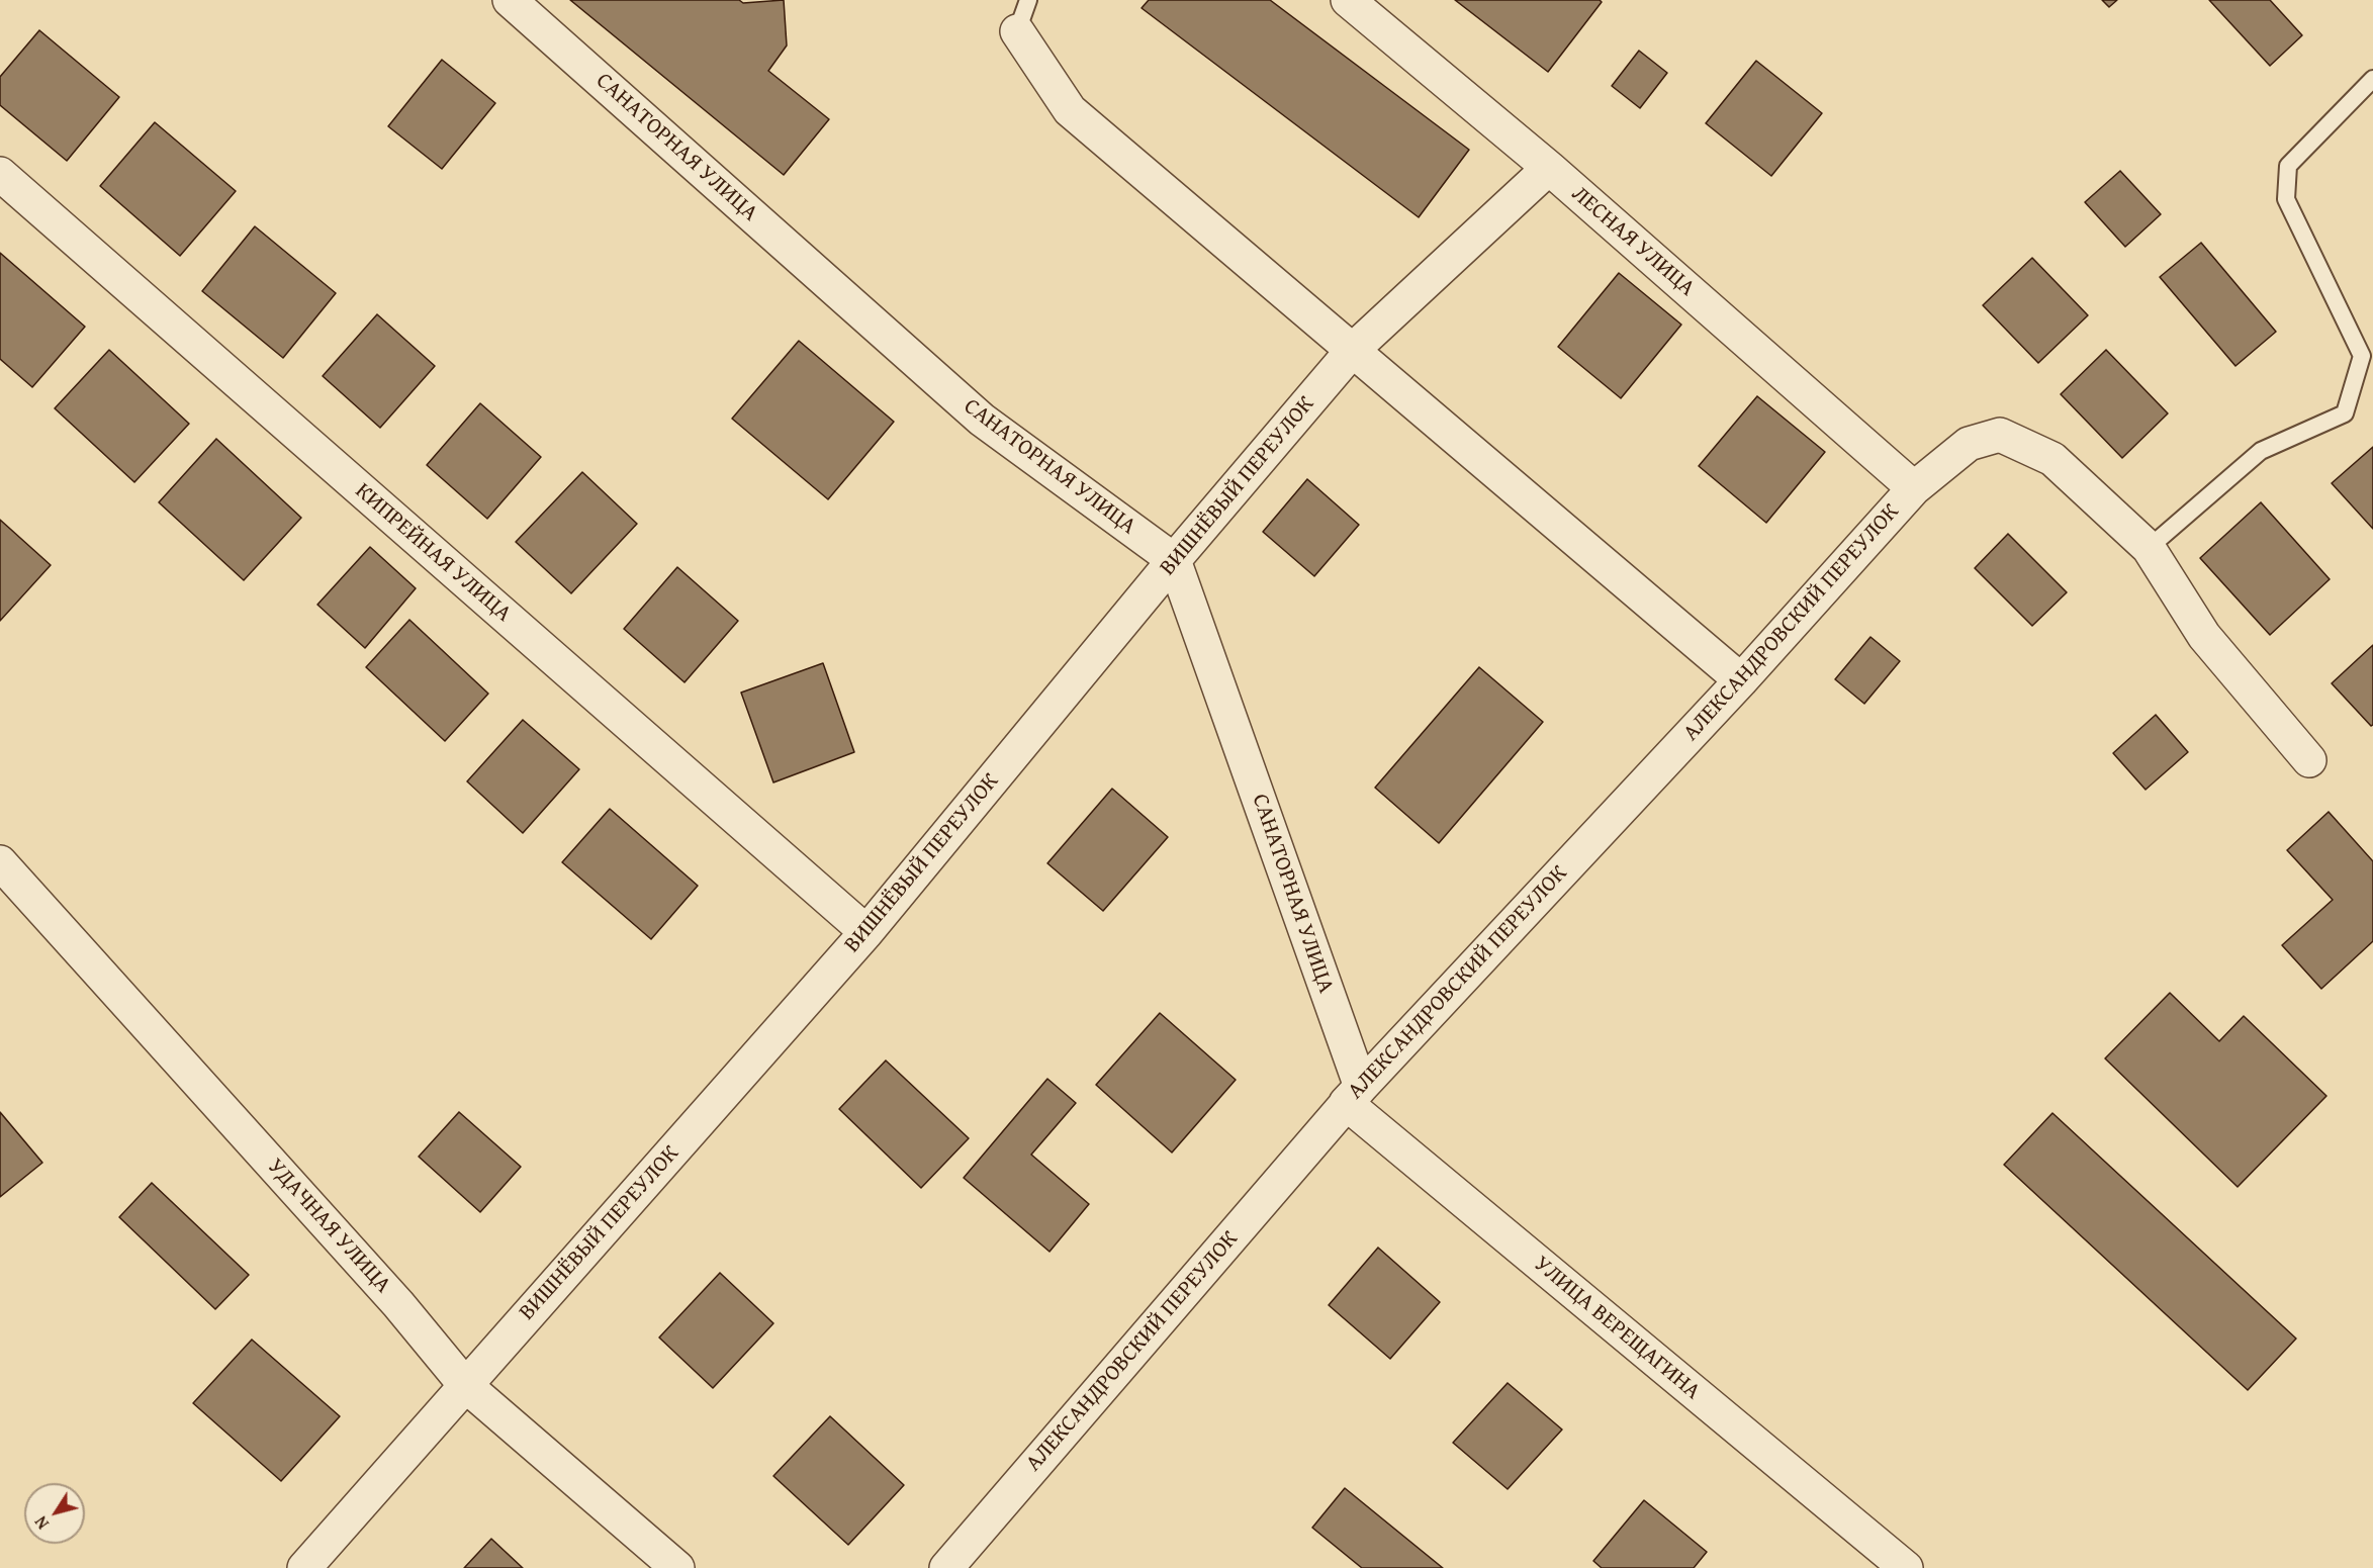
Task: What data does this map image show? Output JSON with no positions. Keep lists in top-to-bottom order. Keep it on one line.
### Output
{"streets":{"street":["САНАТОРНАЯ УЛИЦА","ЛЕСНАЯ УЛИЦА","ВИШНЁВЫЙ ПЕРЕУЛОК","КИПРЕЙНАЯ УЛИЦА","АЛЕКСАНДРОВСКИЙ ПЕРЕУЛОК","УДАЧНАЯ УЛИЦА","УЛИЦА ВЕРЕЩАГИНА"]},"crossings":[["САНАТОРНАЯ УЛИЦА","ВИШНЁВЫЙ ПЕРЕУЛОК"],["САНАТОРНАЯ УЛИЦА","АЛЕКСАНДРОВСКИЙ ПЕРЕУЛОК"],["САНАТОРНАЯ УЛИЦА","УЛИЦА ВЕРЕЩАГИНА"],["ЛЕСНАЯ УЛИЦА","ВИШНЁВЫЙ ПЕРЕУЛОК"],["ЛЕСНАЯ УЛИЦА","АЛЕКСАНДРОВСКИЙ ПЕРЕУЛОК"],["ВИШНЁВЫЙ ПЕРЕУЛОК","КИПРЕЙНАЯ УЛИЦА"],["ВИШНЁВЫЙ ПЕРЕУЛОК","УДАЧНАЯ УЛИЦА"],["АЛЕКСАНДРОВСКИЙ ПЕРЕУЛОК","УЛИЦА ВЕРЕЩАГИНА"]],"north":"bottom left"}
